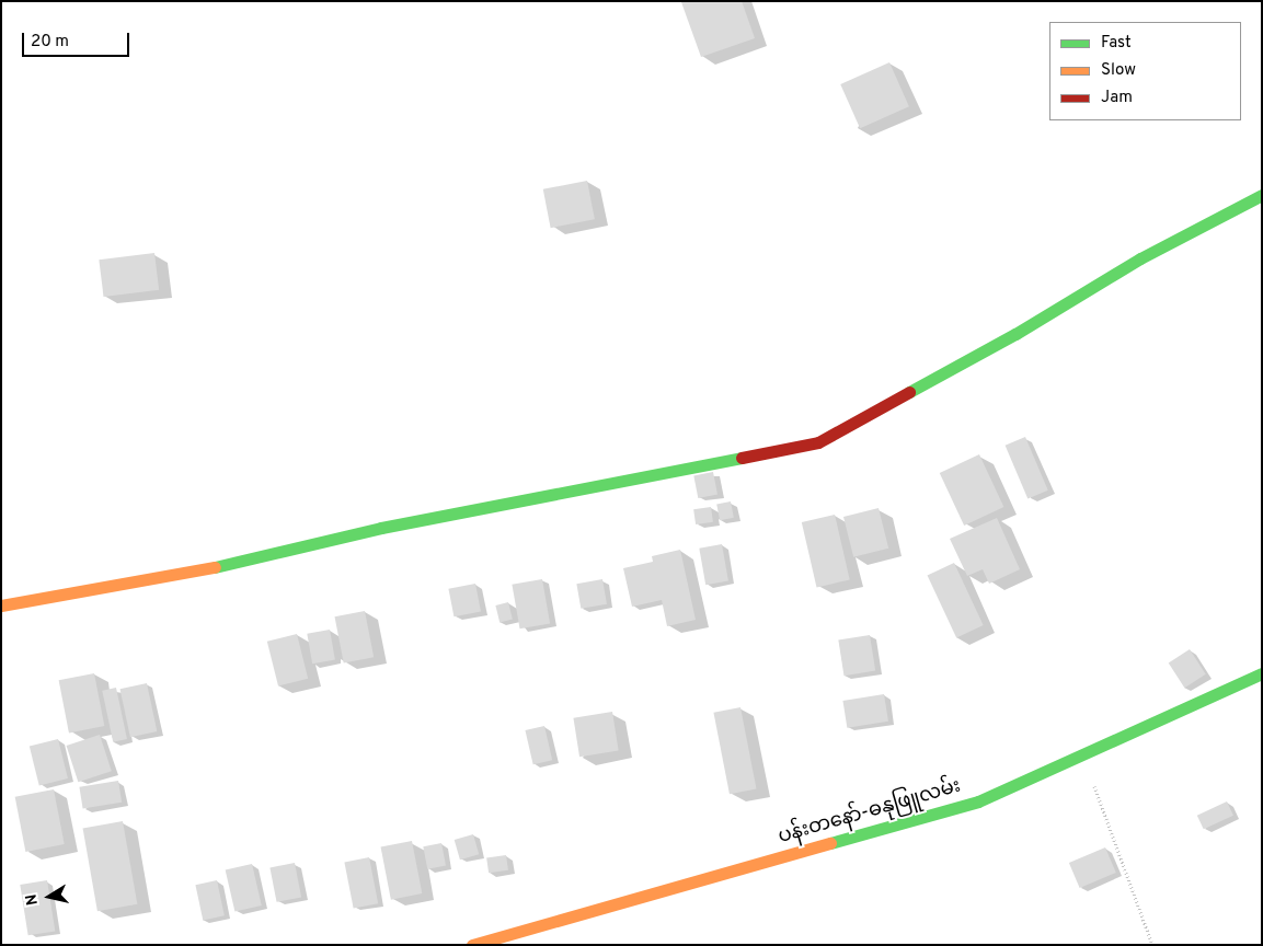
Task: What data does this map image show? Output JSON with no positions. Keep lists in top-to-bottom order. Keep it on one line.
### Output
{"streets":{"street":["ပန်းတနော်-ဓနုဖြူလမ်း"]},"legend":["Fast","Slow","Jam"],"scale_bar":"20 m","north":"left"}
